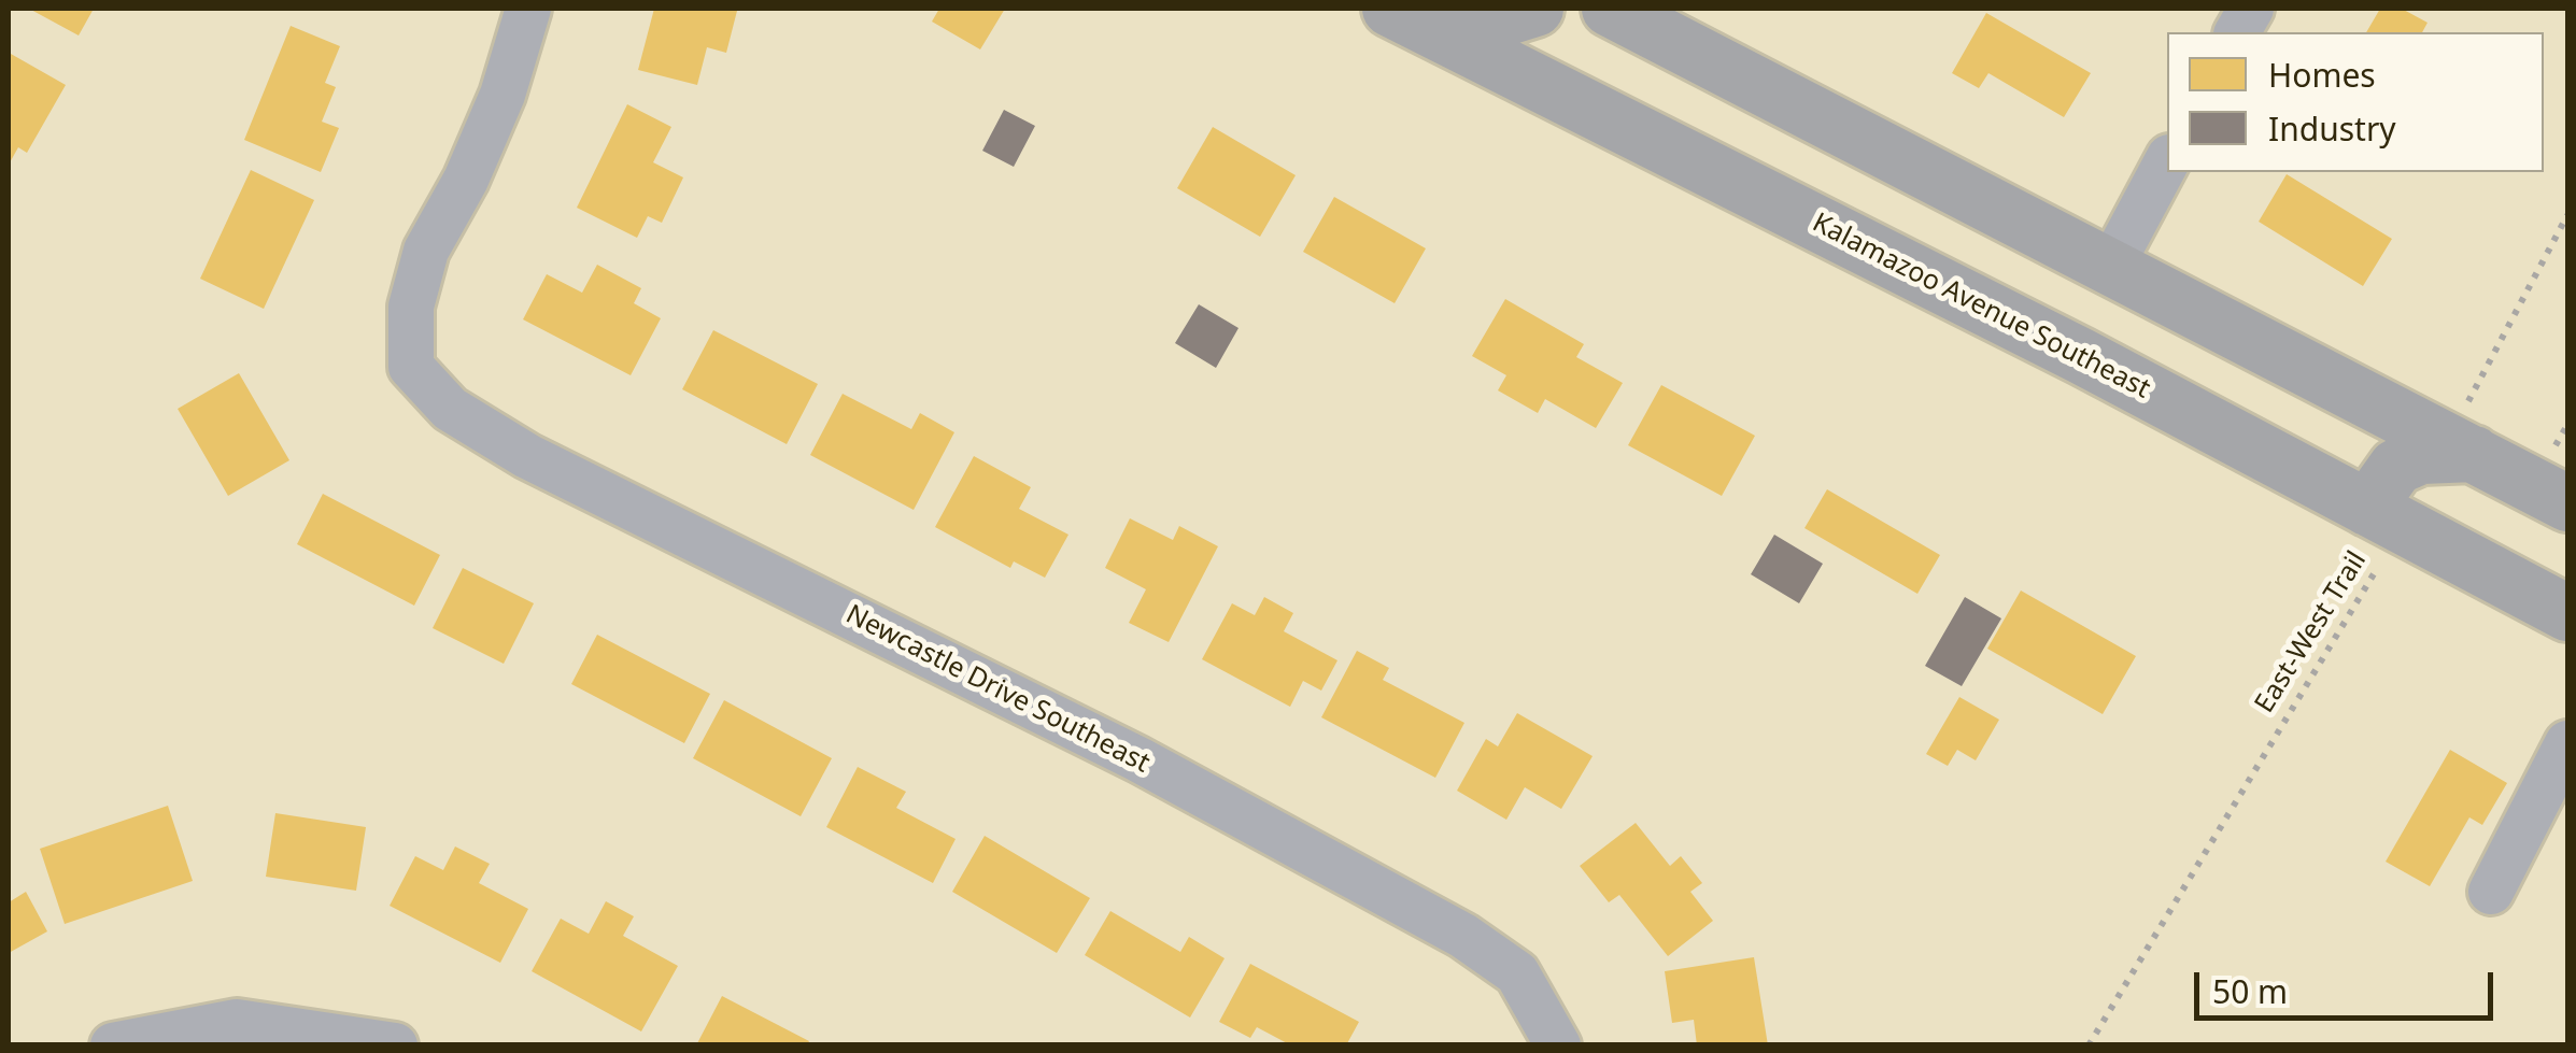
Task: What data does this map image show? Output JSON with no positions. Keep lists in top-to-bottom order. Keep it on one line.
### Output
{"streets":{"main road":["Kalamazoo Avenue Southeast"],"street":["Newcastle Drive Southeast"],"path":["East-West Trail"]},"crossings":[["Kalamazoo Avenue Southeast","East-West Trail"]],"legend":["Homes","Industry"],"scale_bar":"50 m"}
